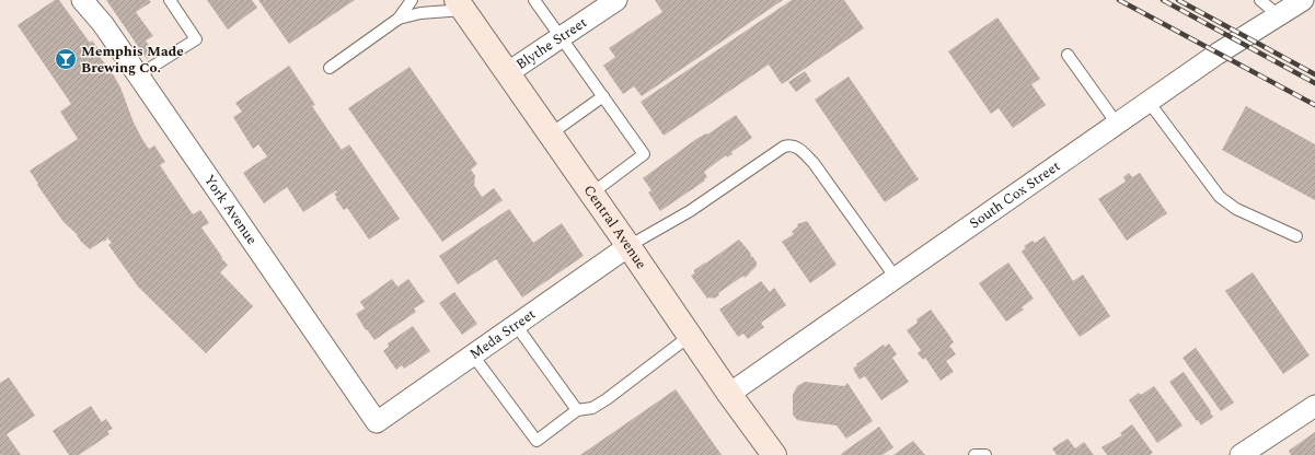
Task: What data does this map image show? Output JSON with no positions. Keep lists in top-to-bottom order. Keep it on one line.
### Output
{"streets":{"main road":["Central Avenue"],"street":["Blythe Street","South Cox Street","York Avenue","Meda Street"]},"crossings":[["Blythe Street","Central Avenue"],["South Cox Street","Central Avenue"],["York Avenue","Meda Street"],["Central Avenue","Meda Street"]],"places":{"bar":["Memphis Made Brewing Co."]}}
